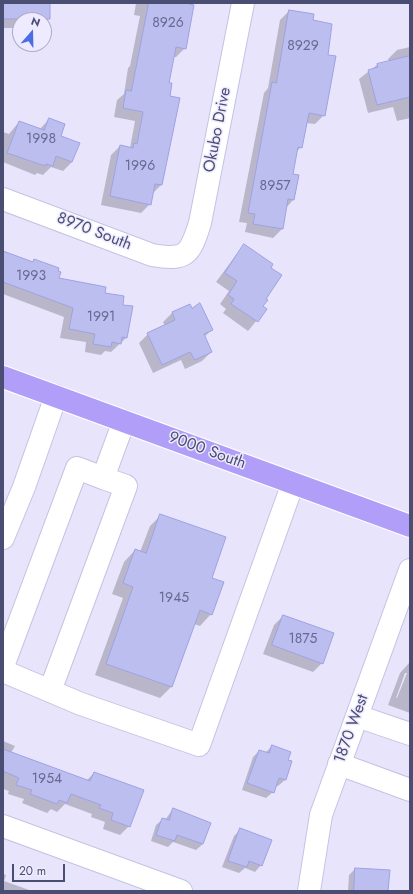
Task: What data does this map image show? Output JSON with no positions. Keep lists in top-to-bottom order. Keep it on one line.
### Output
{"streets":{"main road":["9000 South"],"street":["Okubo Drive","8970 South","1870 West"]},"crossings":[["Okubo Drive","8970 South"]],"house_numbers":["8926","8929","1998","1996","8957","1993","1991","1945","1875","1954"],"scale_bar":"20 m","north":"top"}
